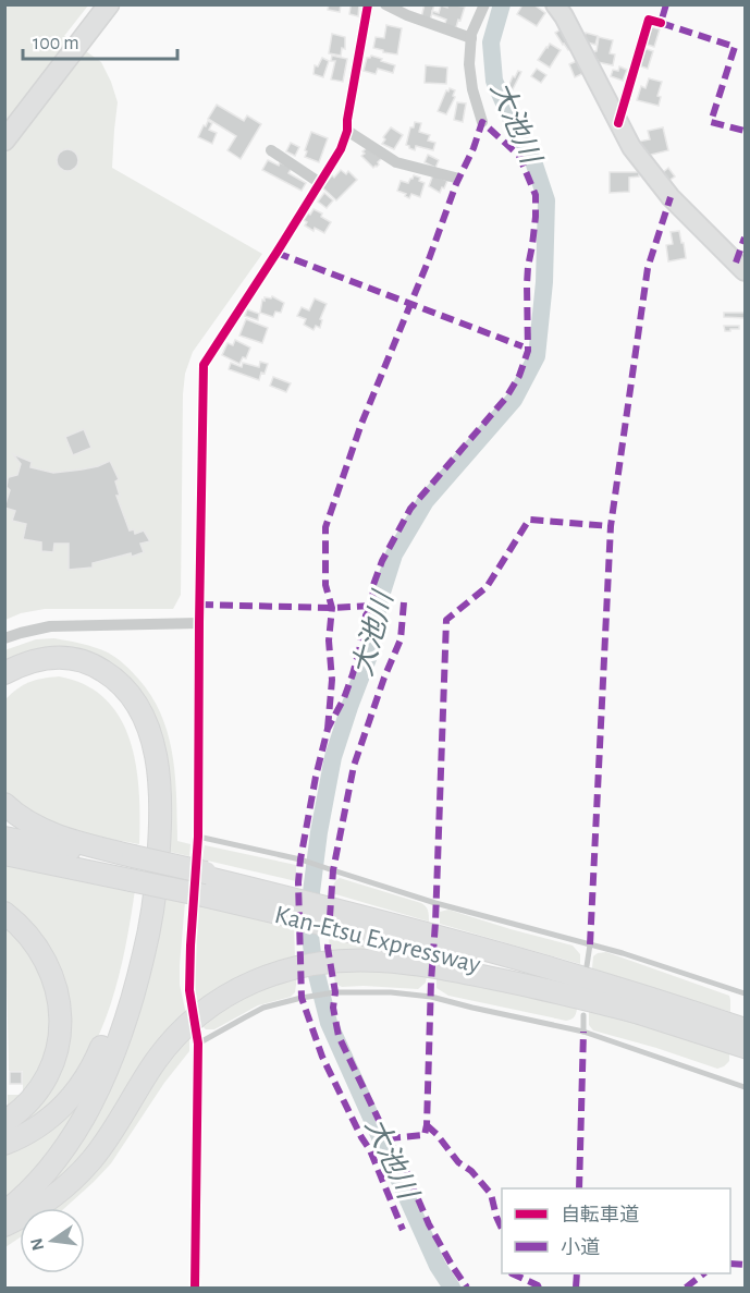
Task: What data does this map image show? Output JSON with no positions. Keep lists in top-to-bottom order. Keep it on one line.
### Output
{"streets":{"highway":["Kan-Etsu Expressway"]},"water":["大池川"],"legend":["自転車道","小道"],"scale_bar":"100 m","north":"left"}
